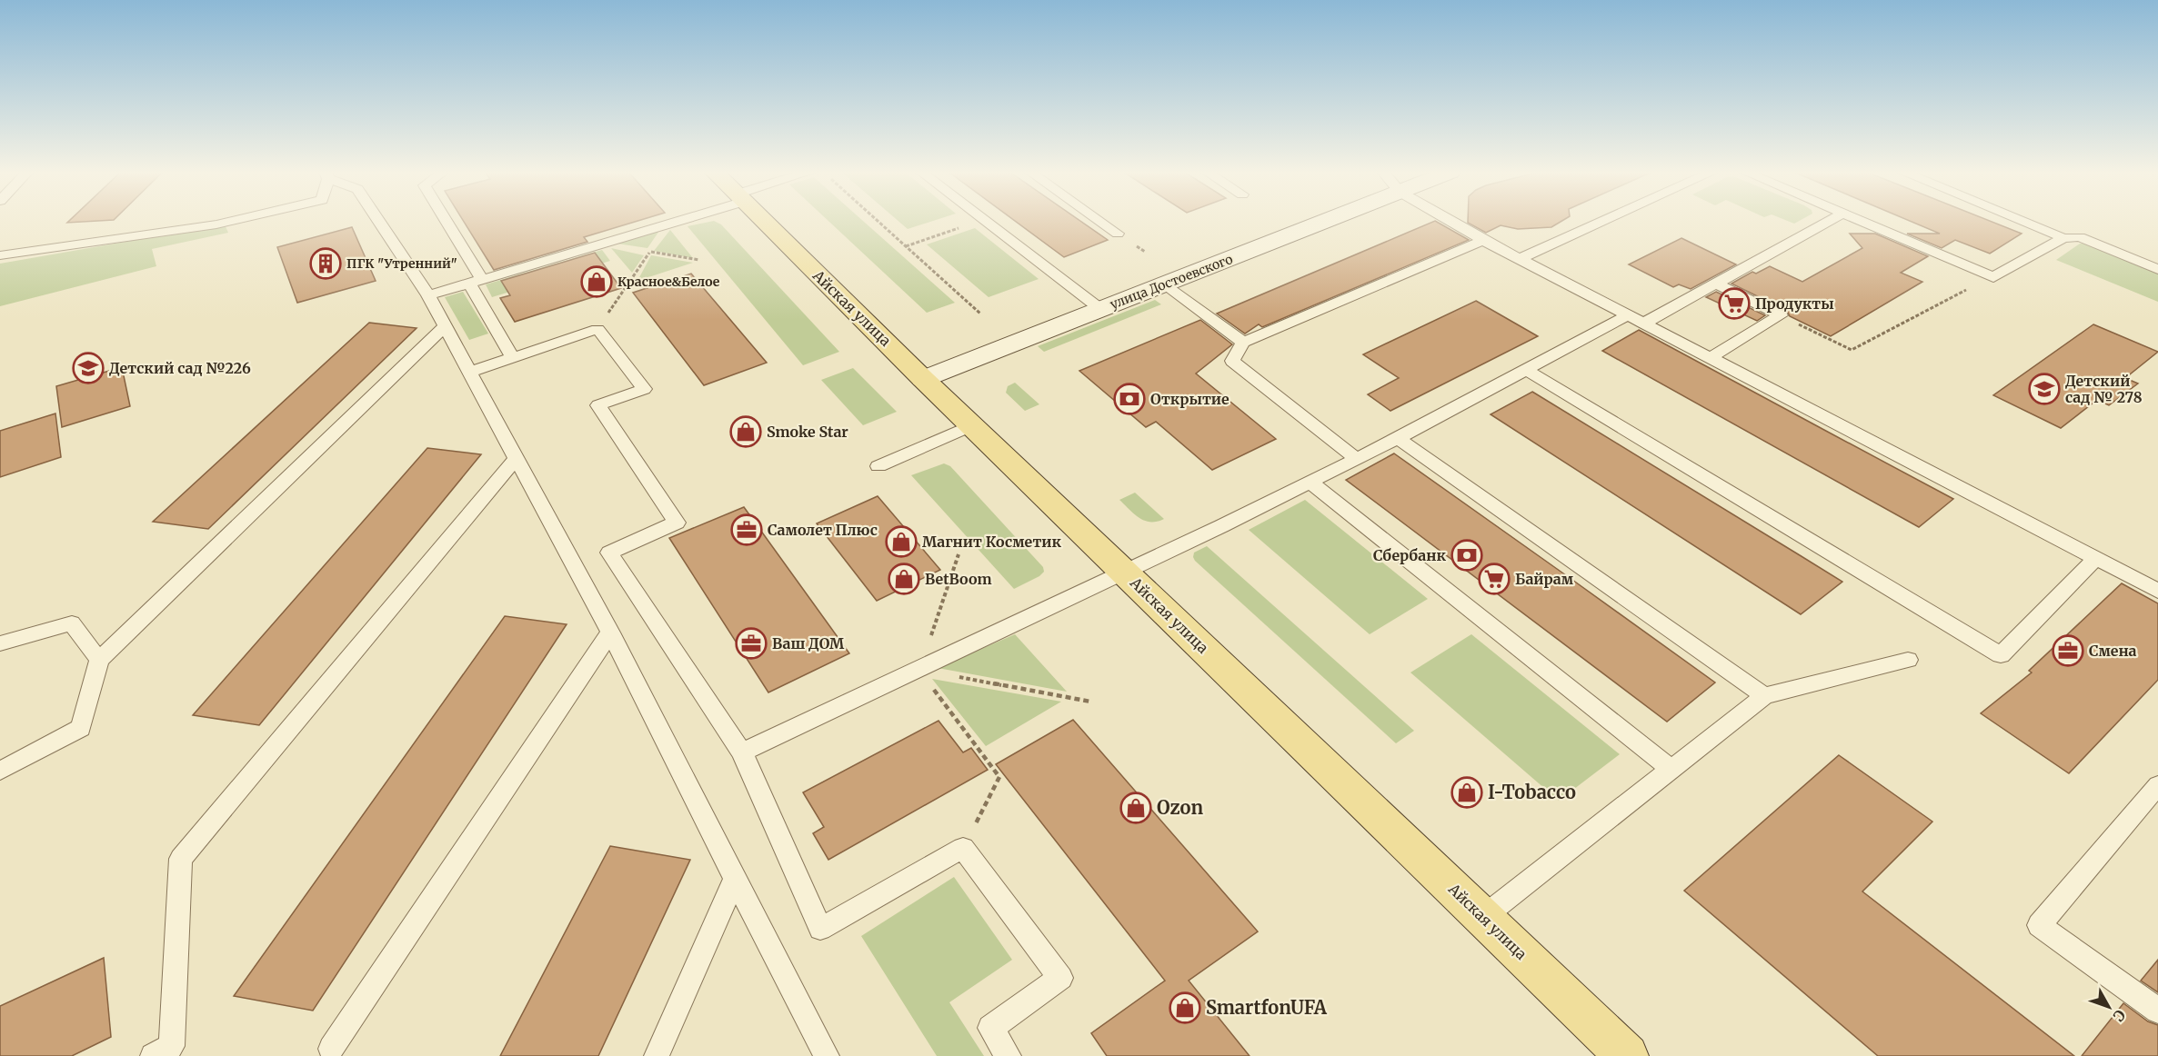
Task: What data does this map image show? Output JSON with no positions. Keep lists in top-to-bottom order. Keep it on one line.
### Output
{"streets":{"main road":["Айская улица"],"street":["улица Достоевского"]},"crossings":[["улица Достоевского","Айская улица"]],"places":{"building":["ПГК \"Утренний\""],"shop":["Красное&Белое","Smoke Star","Магнит Косметик","BetBoom","I-Tobacco","Ozon","SmartfonUFA"],"supermarket":["Продукты","Байрам"],"school or university":["Детский сад №226","Детский сад № 278"],"bank":["Открытие","Сбербанк"],"office":["Самолет Плюс","Ваш ДОМ","Смена"]},"north":"bottom right"}
